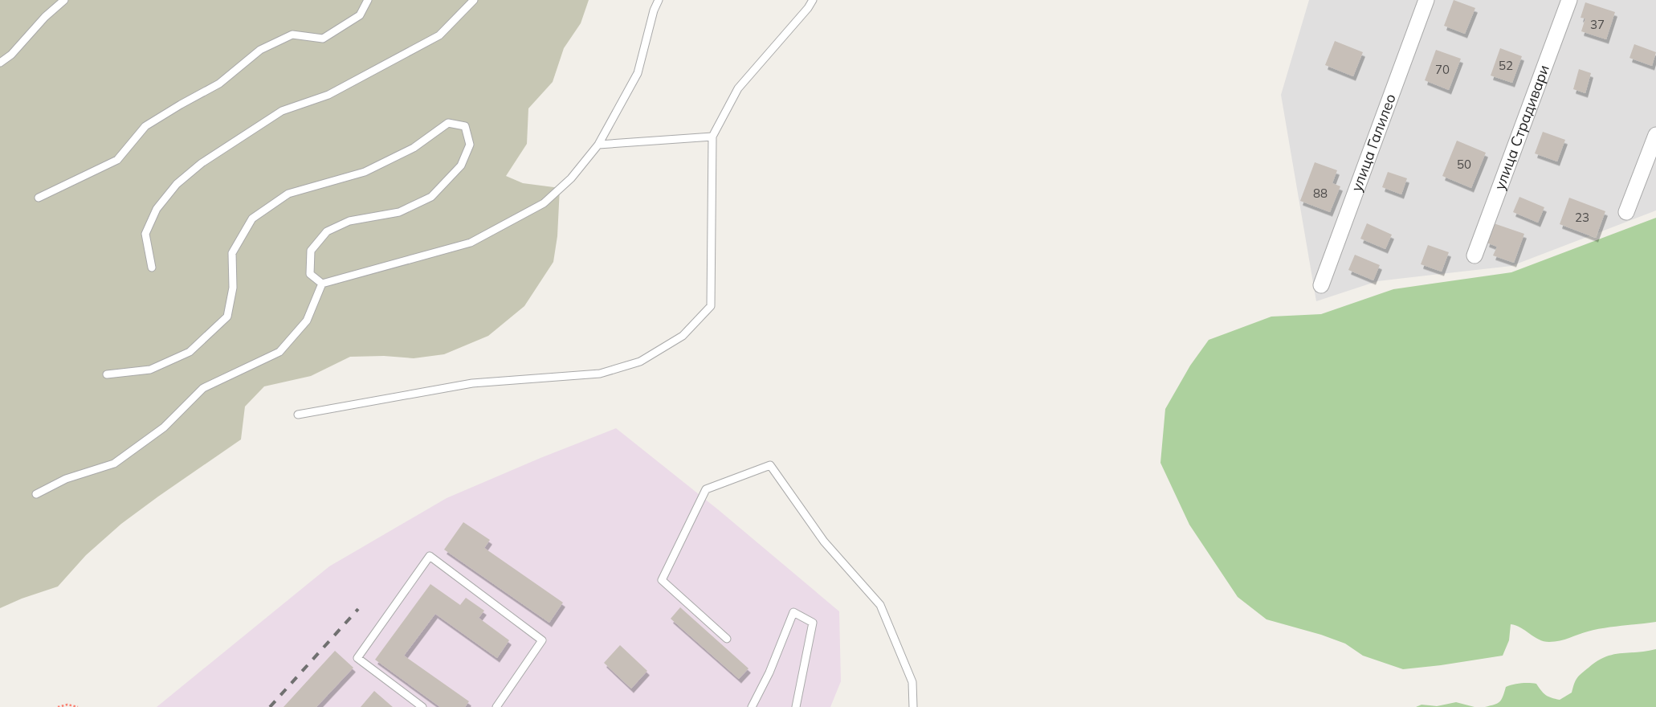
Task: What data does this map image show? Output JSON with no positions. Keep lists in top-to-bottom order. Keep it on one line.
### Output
{"streets":{"street":["улица Страдивари","улица Галилео"]},"house_numbers":["37","52","70","50","88","23"]}
